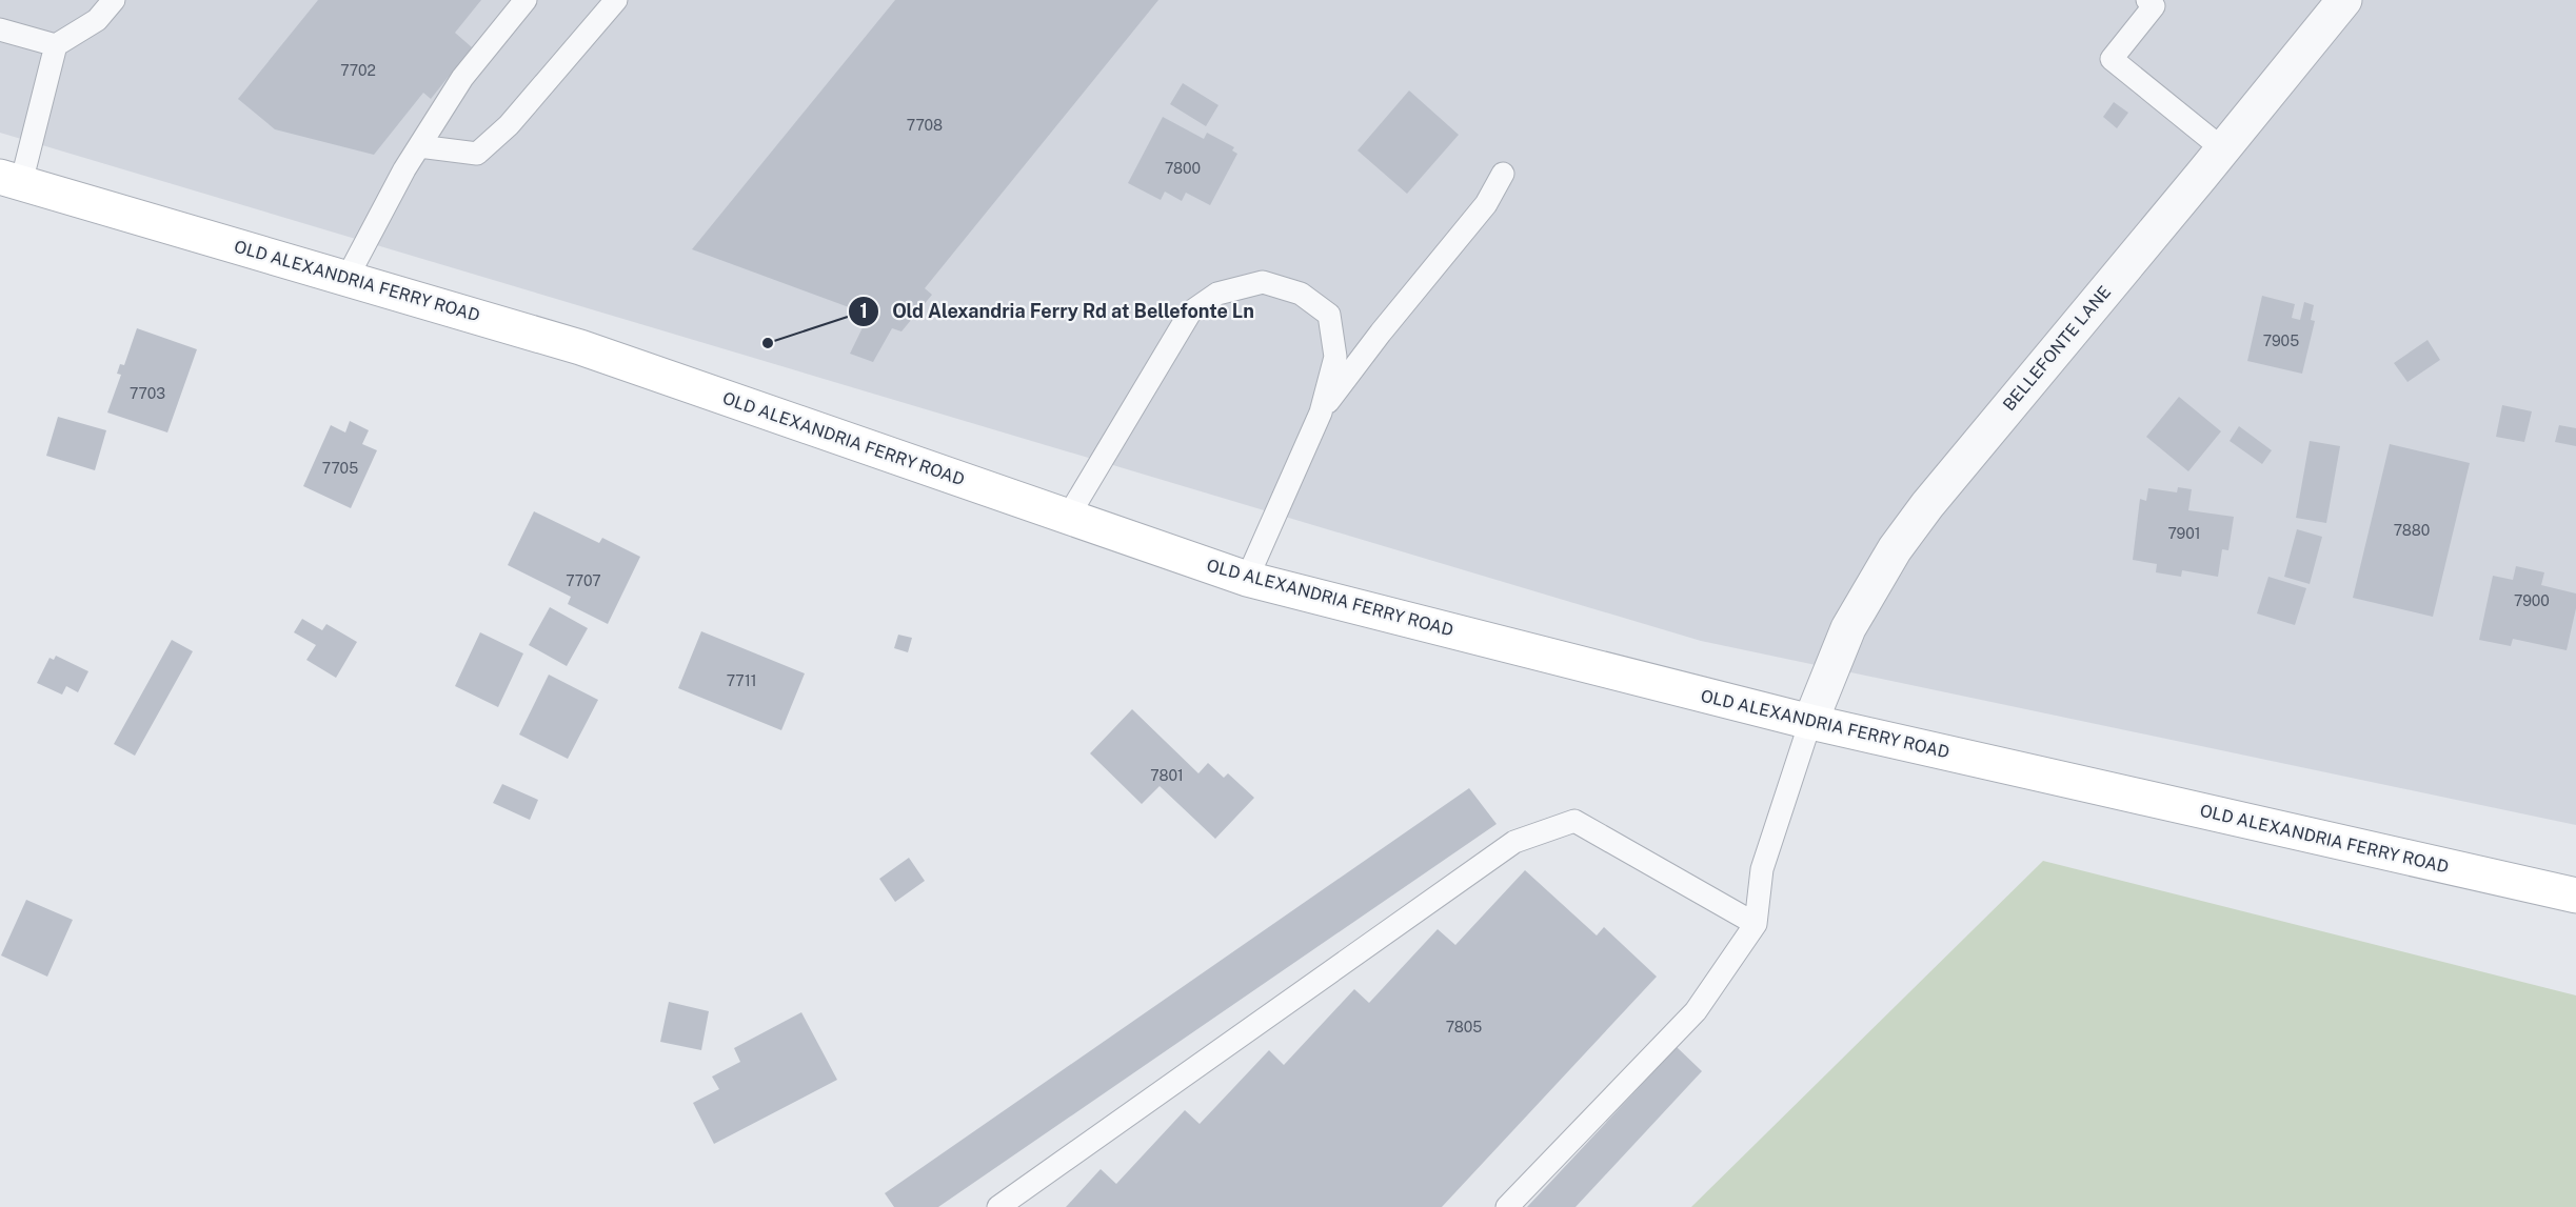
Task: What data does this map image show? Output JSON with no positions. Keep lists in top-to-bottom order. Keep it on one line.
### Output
{"streets":{"main road":["OLD ALEXANDRIA FERRY ROAD"],"street":["BELLEFONTE LANE"]},"crossings":[["OLD ALEXANDRIA FERRY ROAD","BELLEFONTE LANE"]],"places":["Old Alexandria Ferry Rd at Bellefonte Ln"],"house_numbers":["7702","7708","7800","7905","7703","7705","7880","7901","7707","7900","7711","7801","7805"]}
